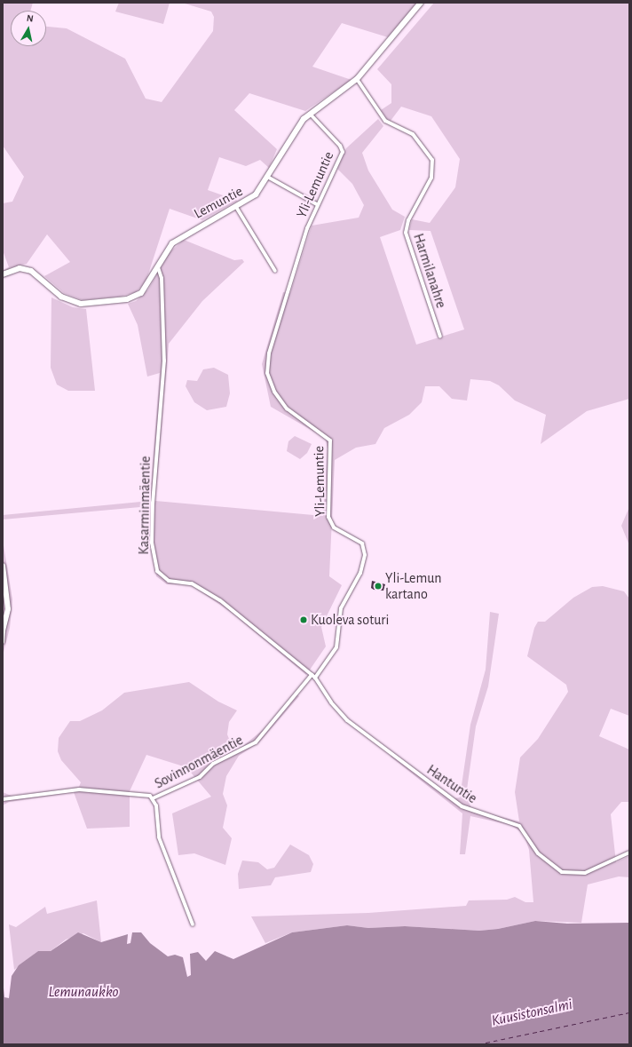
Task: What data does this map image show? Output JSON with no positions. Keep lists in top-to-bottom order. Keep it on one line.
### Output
{"streets":{"street":["Yli-Lemuntie","Lemuntie","Harmilanahre","Kasarminmäentie","Sovinnonmäentie","Hantuntie"]},"crossings":[["Yli-Lemuntie","Lemuntie"],["Yli-Lemuntie","Kasarminmäentie"],["Yli-Lemuntie","Hantuntie"],["Lemuntie","Harmilanahre"],["Lemuntie","Kasarminmäentie"],["Kasarminmäentie","Sovinnonmäentie"],["Kasarminmäentie","Hantuntie"]],"water":["Lemunaukko","Kuusistonsalmi"],"places":["Yli-Lemun kartano","Kuoleva soturi"],"north":"top"}
